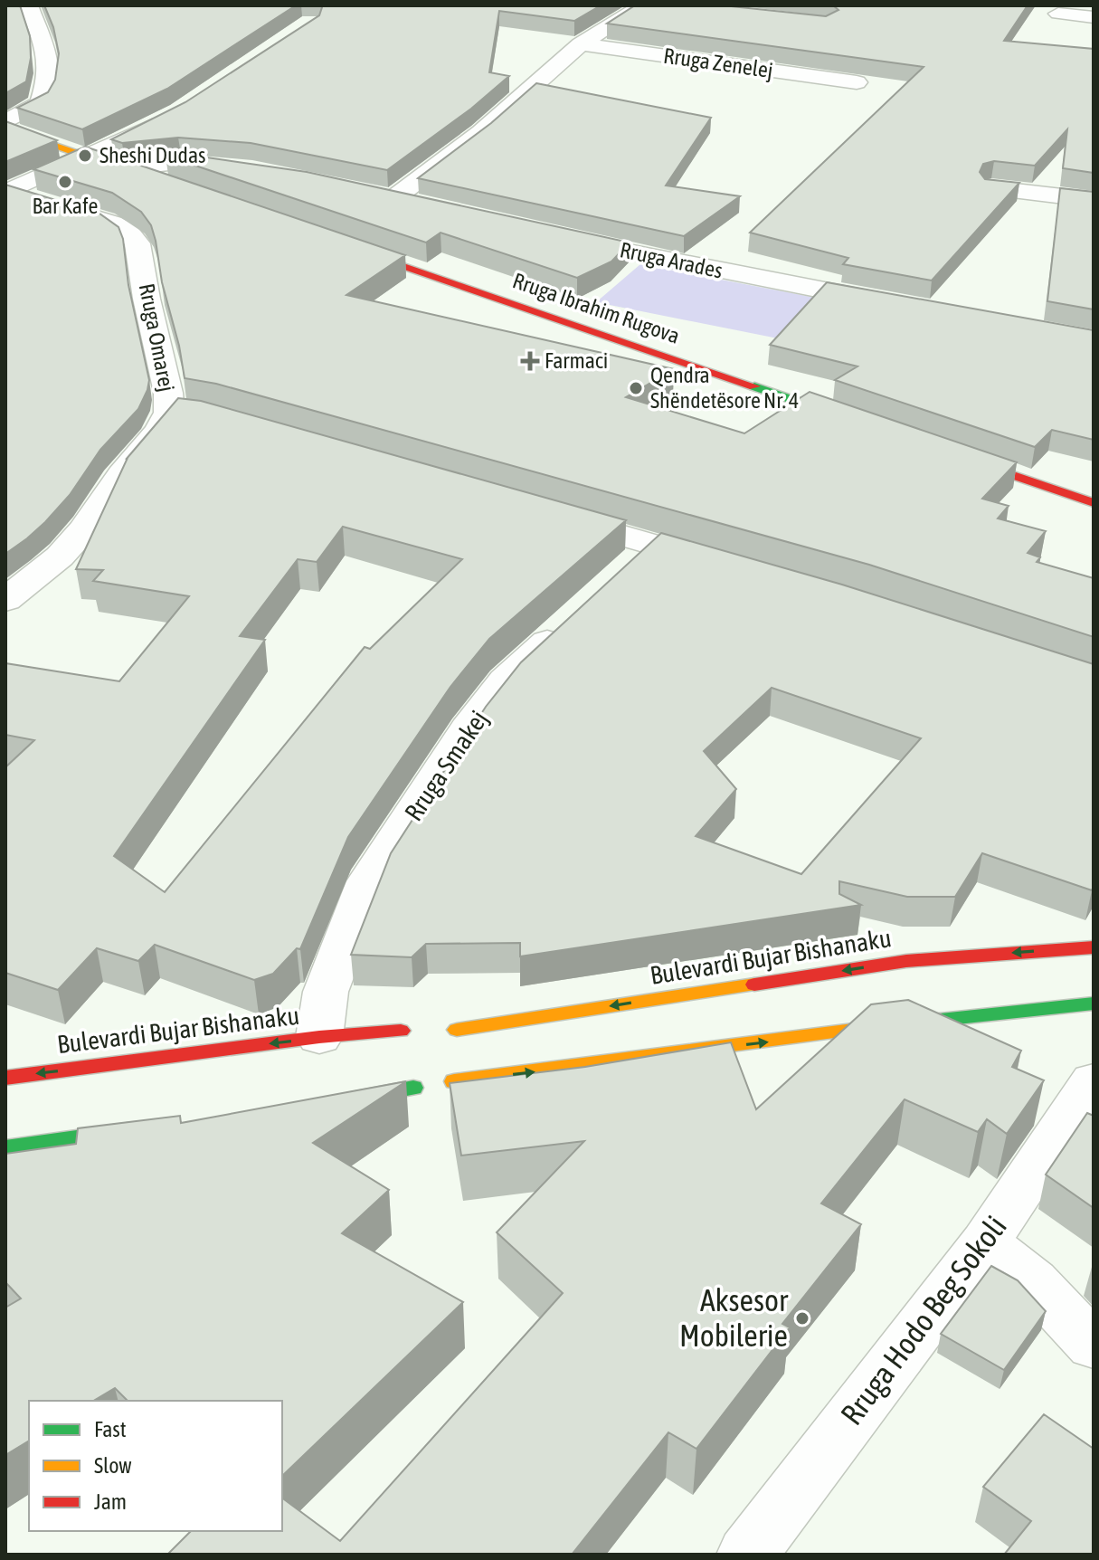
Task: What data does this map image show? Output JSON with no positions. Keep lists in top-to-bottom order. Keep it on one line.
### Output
{"streets":{"main road":["Rruga Ibrahim Rugova","Bulevardi Bujar Bishanaku"],"street":["Rruga Zenelej","Rruga Arades","Rruga Omarej","Rruga Smakej","Rruga Hodo Beg Sokoli"]},"crossings":[["Rruga Smakej","Bulevardi Bujar Bishanaku"]],"places":{"other":["Sheshi Dudas","Bar Kafe","Qendra Shëndetësore Nr. 4","Aksesor Mobilerie"],"health":["Farmaci"]},"legend":["Fast","Slow","Jam"]}
